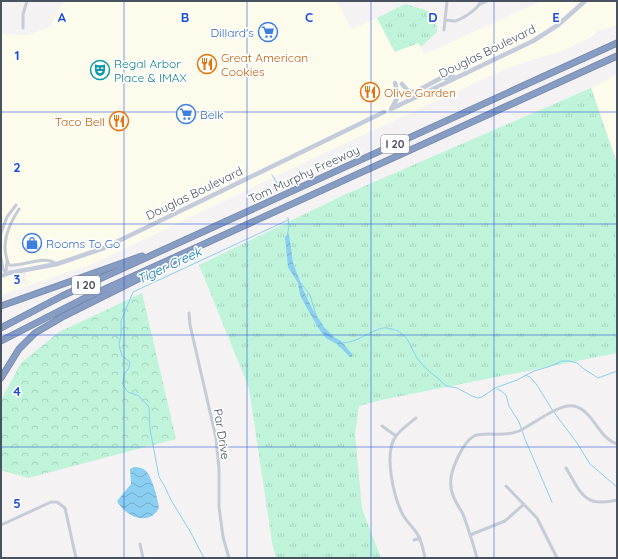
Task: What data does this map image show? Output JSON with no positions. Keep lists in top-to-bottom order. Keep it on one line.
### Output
{"streets":{"highway":["I 20","Tom Murphy Freeway"],"main road":["Douglas Boulevard"],"street":["Par Drive"]},"water":["Tiger Creek"],"places":{"supermarket":["Dillard's","Belk"],"restaurant":["Great American Cookies","Olive Garden","Taco Bell"],"theatre":["Regal Arbor Place & IMAX"],"shop":["Rooms To Go"]},"grid":{"columns":["A","B","C","D","E"],"rows":["1","2","3","4","5"]}}
